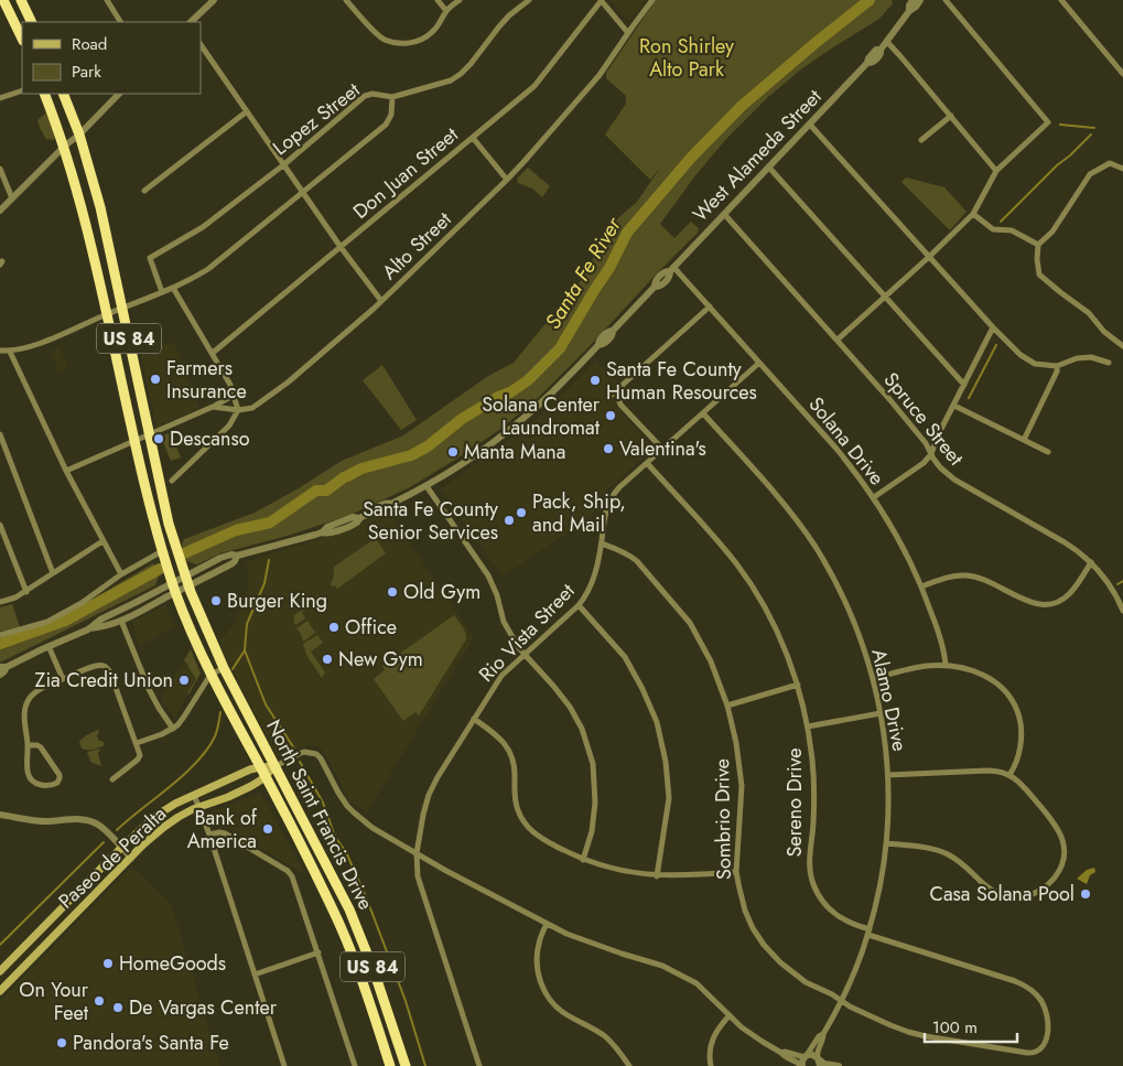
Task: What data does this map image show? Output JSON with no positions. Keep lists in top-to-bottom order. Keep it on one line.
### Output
{"streets":{"highway":["US 84","North Saint Francis Drive"],"main road":["Paseo de Peralta"],"street":["Lopez Street","West Alameda Street","Don Juan Street","Alto Street","Spruce Street","Solana Drive","Rio Vista Street","Alamo Drive","Sereno Drive","Sombrio Drive"]},"crossings":[["West Alameda Street","US 84"],["West Alameda Street","Spruce Street"],["West Alameda Street","Solana Drive"],["West Alameda Street","North Saint Francis Drive"],["US 84","North Saint Francis Drive"],["Solana Drive","Rio Vista Street"],["Rio Vista Street","Alamo Drive"],["Rio Vista Street","Sereno Drive"],["Rio Vista Street","Sombrio Drive"],["Alamo Drive","Sereno Drive"],["Alamo Drive","Sombrio Drive"],["Sereno Drive","Sombrio Drive"],["North Saint Francis Drive","Paseo de Peralta"]],"water":["Santa Fe River"],"parks":["Ron Shirley Alto Park"],"places":["Farmers Insurance","Santa Fe County Human Resources","Solana Center Laundromat","Descanso","Valentina's","Manta Mana","Pack, Ship, and Mail","Santa Fe County Senior Services","Old Gym","Burger King","Office","New Gym","Zia Credit Union","Bank of America","Casa Solana Pool","HomeGoods","On Your Feet","De Vargas Center","Pandora's Santa Fe"],"legend":["Road","Park"],"scale_bar":"100 m"}
